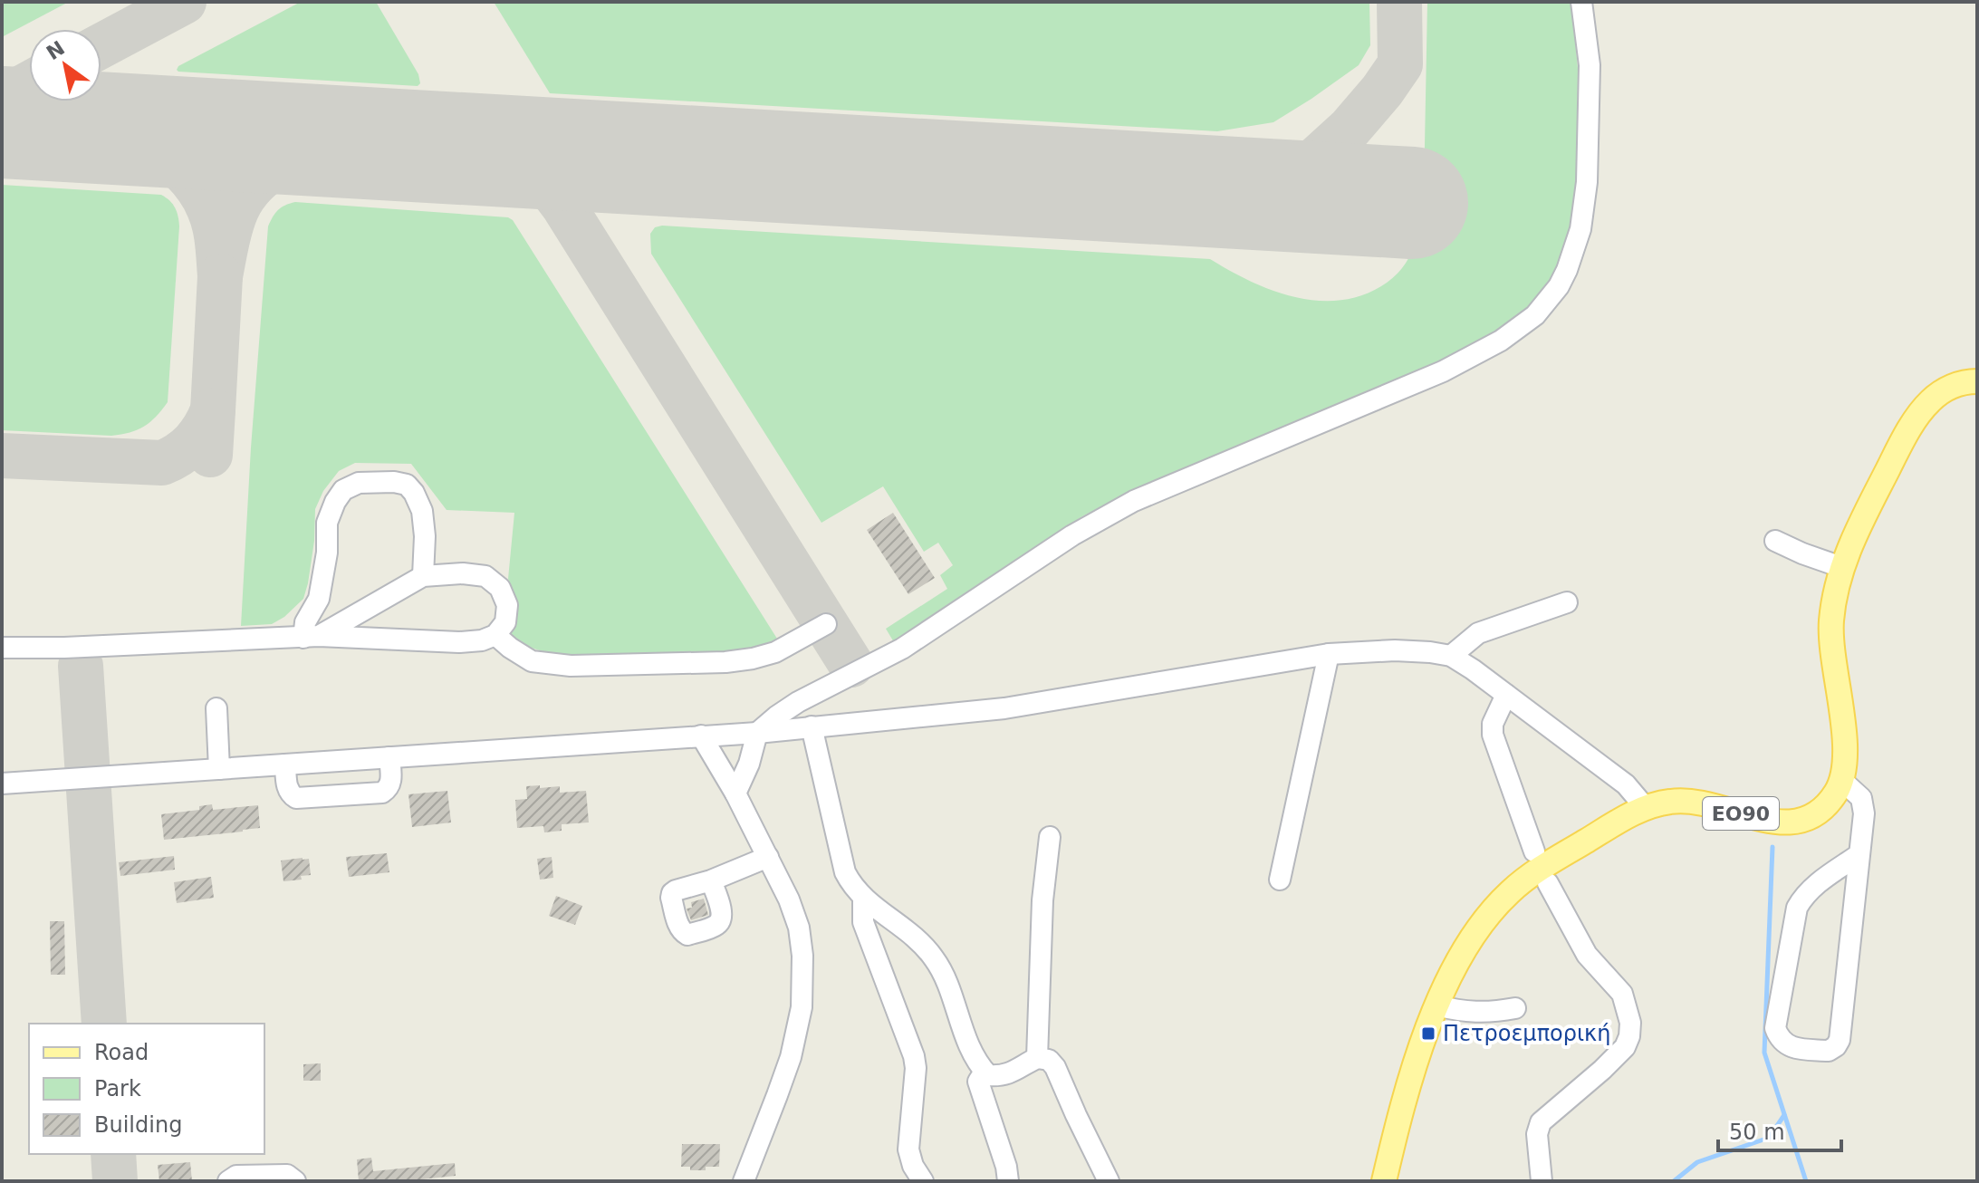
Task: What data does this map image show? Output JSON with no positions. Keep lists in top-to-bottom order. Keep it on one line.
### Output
{"streets":{"main road":["ΕΟ90"]},"places":{"transit":["Πετροεμπορική"]},"legend":["Road","Park","Building"],"scale_bar":"50 m","north":"top left"}
